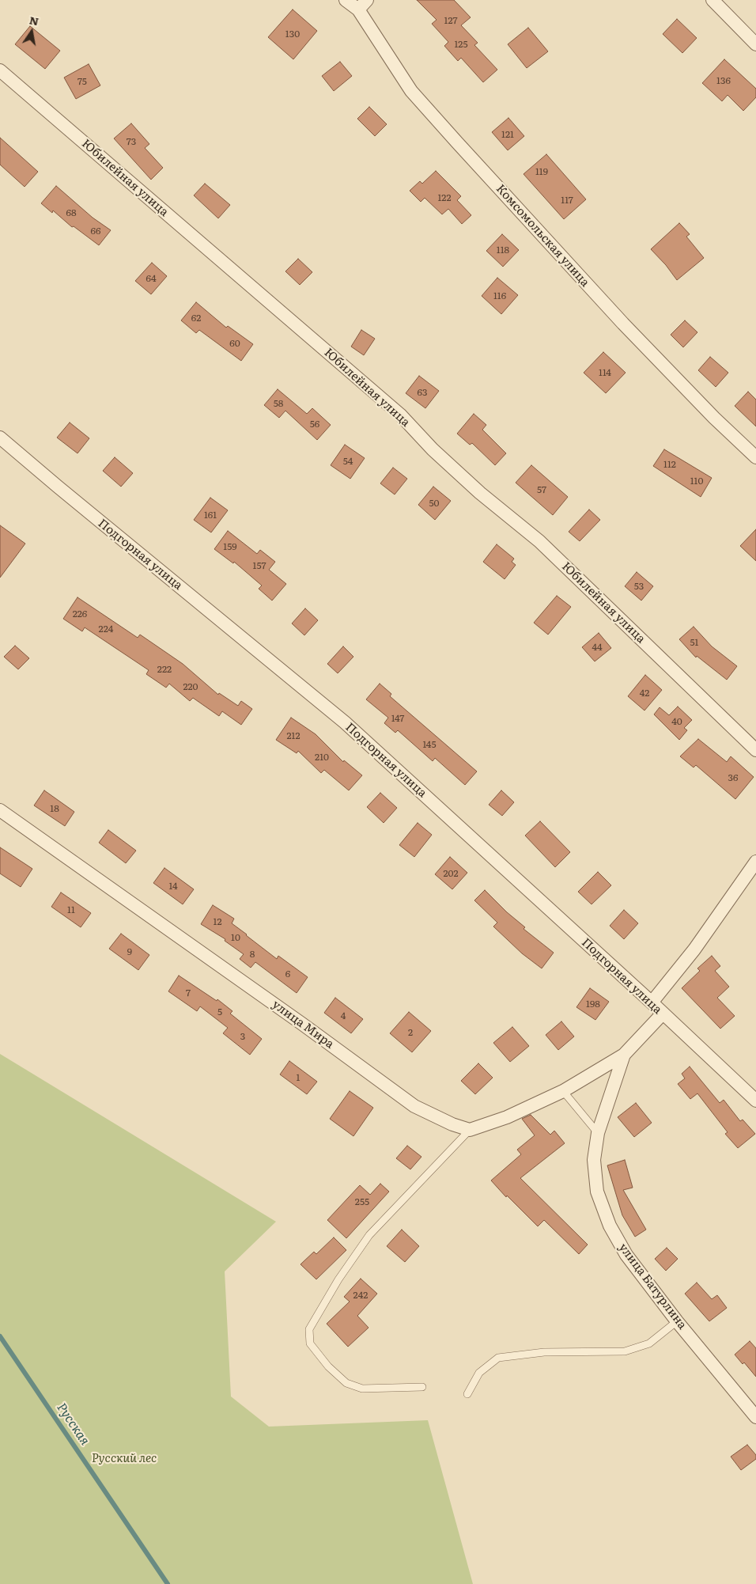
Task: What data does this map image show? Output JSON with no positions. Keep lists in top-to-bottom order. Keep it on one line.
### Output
{"streets":{"street":["Юбилейная улица","Комсомольская улица","Подгорная улица","улица Мира","улица Батурлина"]},"crossings":[["Подгорная улица","улица Батурлина"]],"water":["Русская"],"parks":["Русский лес"],"house_numbers":["127","130","125","136","75","121","73","119","122","117","68","66","118","64","116","62","60","114","63","58","56","54","112","110","57","50","161","159","157","53","226","224","51","44","222","220","42","147","40","212","145","210","36","18","202","14","11","12","10","9","8","6","7","198","5","4","2","3","1","255","242"],"north":"top"}
